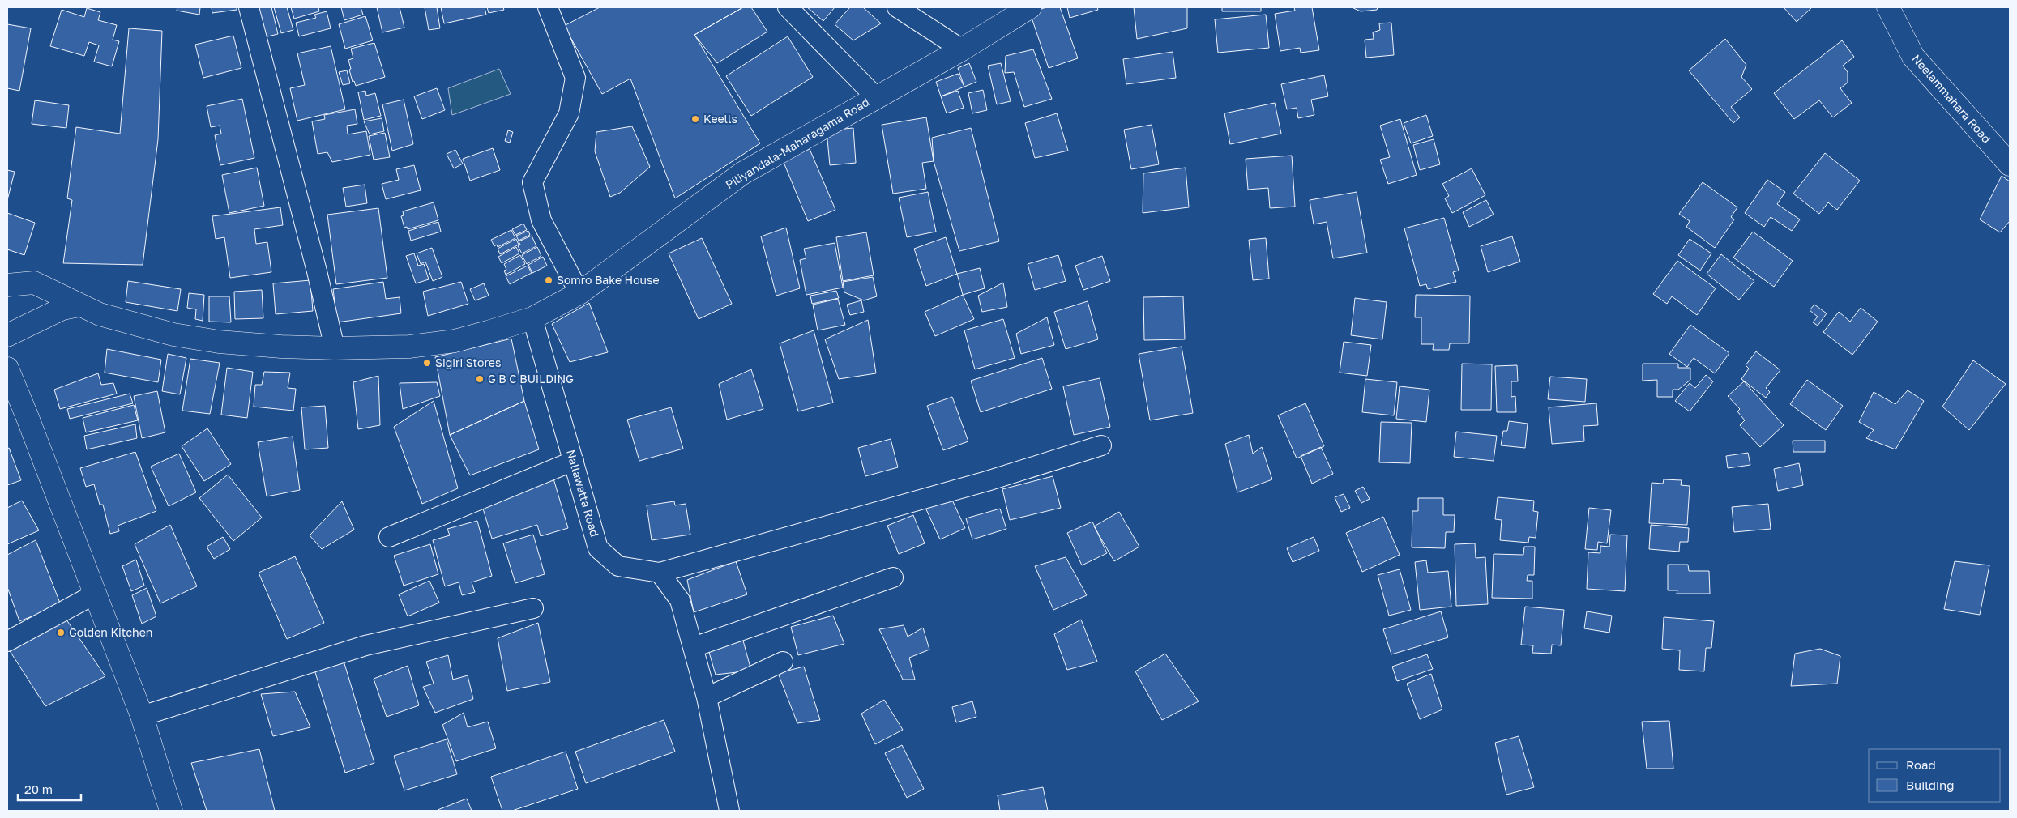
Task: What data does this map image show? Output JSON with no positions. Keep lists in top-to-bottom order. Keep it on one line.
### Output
{"streets":{"main road":["Neelammahara Road","Piliyandala-Maharagama Road"],"street":["Nallawatta Road"]},"crossings":[["Piliyandala-Maharagama Road","Nallawatta Road"]],"places":["Keells","Somro Bake House","Sigiri Stores","G B C BUILDING","Golden Kitchen"],"legend":["Road","Building"],"scale_bar":"20 m"}
